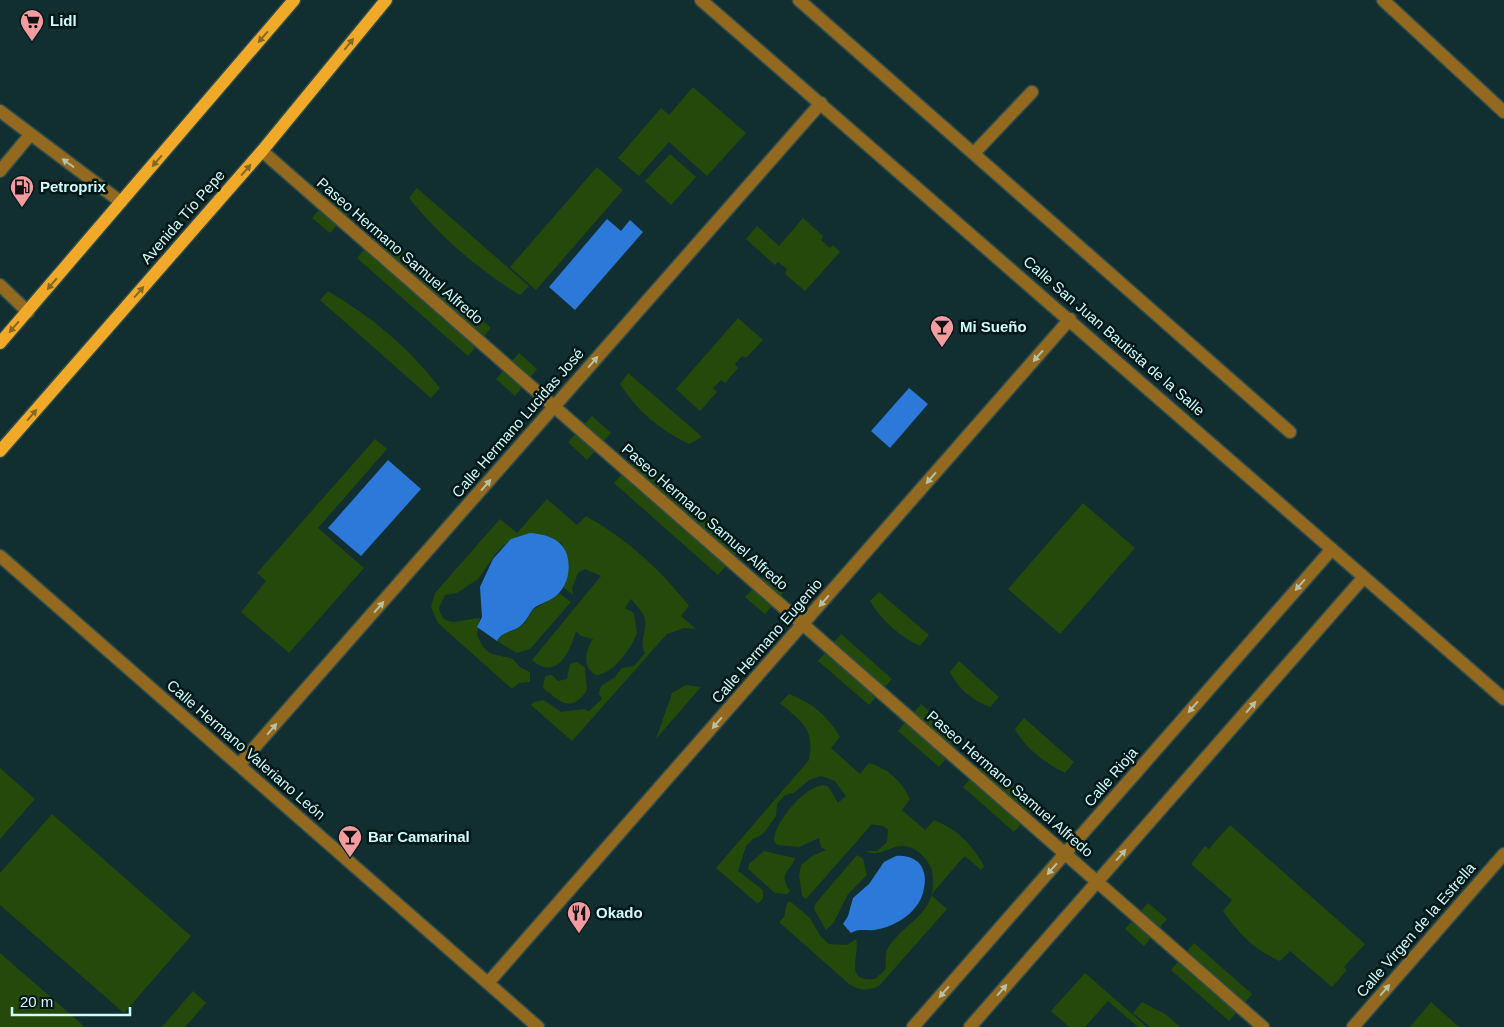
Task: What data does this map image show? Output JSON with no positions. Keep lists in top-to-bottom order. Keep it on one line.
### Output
{"streets":{"main road":["Avenida Tío Pepe"],"street":["Paseo Hermano Samuel Alfredo","Calle San Juan Bautista de la Salle","Calle Hermano Lucidas José","Calle Hermano Eugenio","Calle Hermano Valeriano León","Calle Rioja","Calle Virgen de la Estrella"]},"crossings":[["Avenida Tío Pepe","Paseo Hermano Samuel Alfredo"],["Paseo Hermano Samuel Alfredo","Calle Hermano Lucidas José"],["Paseo Hermano Samuel Alfredo","Calle Hermano Eugenio"],["Paseo Hermano Samuel Alfredo","Calle Rioja"],["Calle San Juan Bautista de la Salle","Calle Hermano Lucidas José"],["Calle San Juan Bautista de la Salle","Calle Hermano Eugenio"],["Calle San Juan Bautista de la Salle","Calle Rioja"],["Calle Hermano Lucidas José","Calle Hermano Valeriano León"],["Calle Hermano Eugenio","Calle Hermano Valeriano León"]],"one_way":["Calle Hermano Lucidas José","Calle Hermano Eugenio","Calle Virgen de la Estrella"],"places":{"supermarket":["Lidl"],"fuel station":["Petroprix"],"bar":["Mi Sueño","Bar Camarinal"],"restaurant":["Okado"]},"scale_bar":"20 m"}
